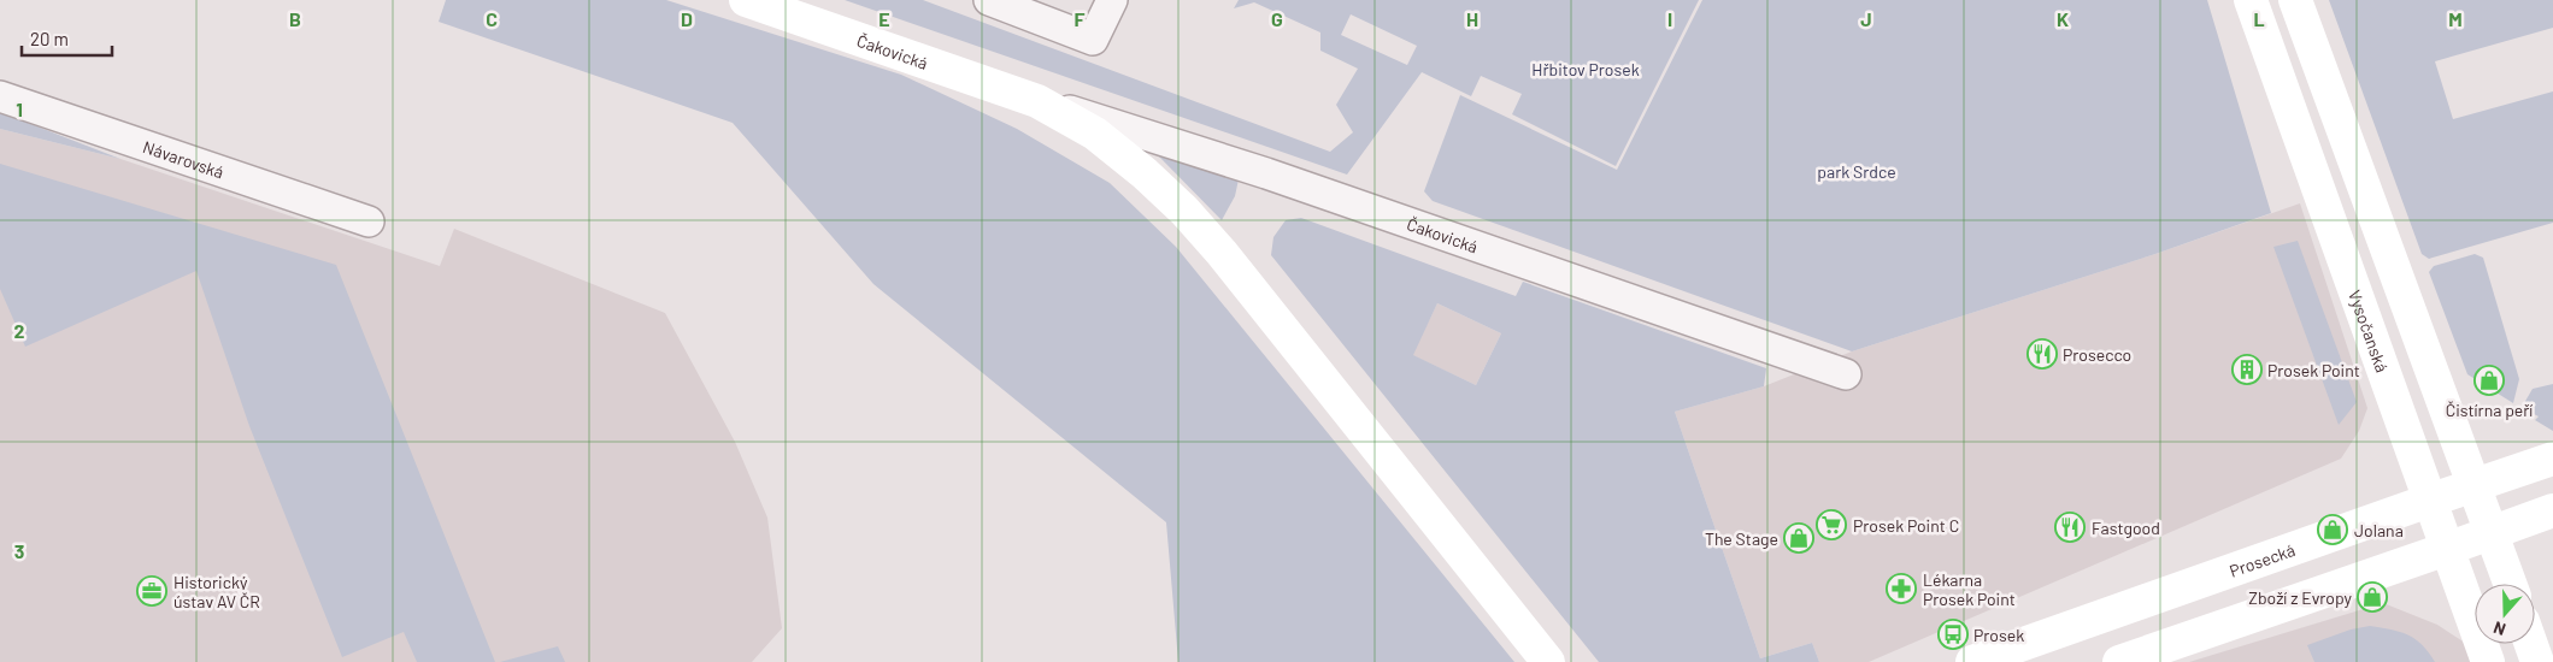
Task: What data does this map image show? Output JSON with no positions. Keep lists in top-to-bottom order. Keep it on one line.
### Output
{"streets":{"main road":["Čakovická","Vysočanská","Prosecká"],"street":["Návarovská"]},"crossings":[["Vysočanská","Prosecká"]],"parks":["Hřbitov Prosek","park Srdce"],"places":{"restaurant":["Prosecco","Fastgood"],"building":["Prosek Point"],"shop":["Čistírna peří","Jolana","The Stage","Zboží z Evropy"],"supermarket":["Prosek Point C"],"pharmacy":["Lékarna Prosek Point"],"office":["Historický ústav AV ČR"],"bus stop":["Prosek"]},"scale_bar":"20 m","north":"bottom","grid":{"columns":["B","C","D","E","F","G","H","I","J","K","L","M"],"rows":["1","2","3"]}}
